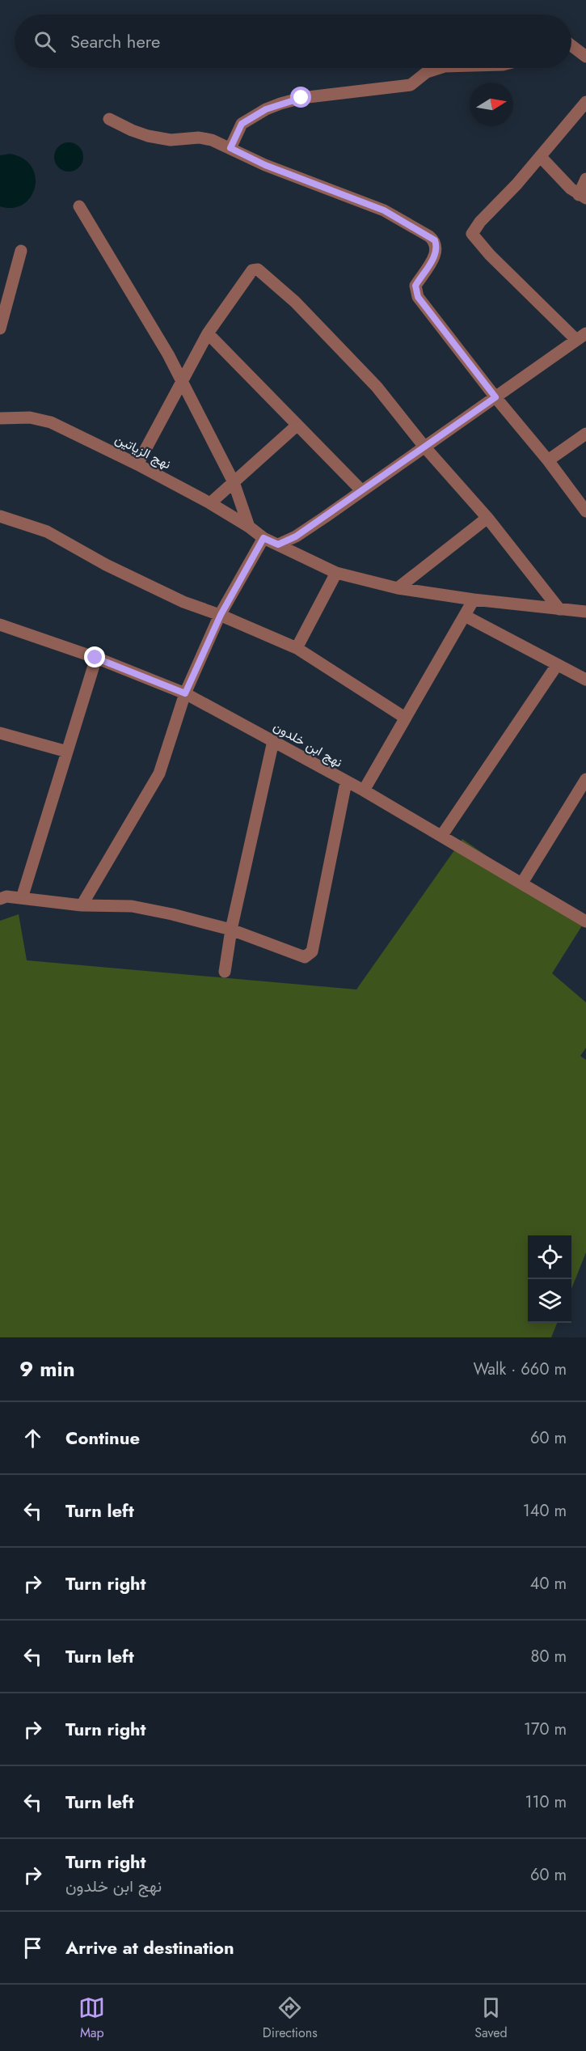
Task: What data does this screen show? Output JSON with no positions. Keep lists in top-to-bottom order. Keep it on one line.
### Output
{"streets":{"street":["نهج الزياتين","نهج ابن خلدون"]},"north":"right","page":{"search":"Search here","heading":["9 min","Walk · 660 m"],"list":[["Continue","60 m"],["Turn left","140 m"],["Turn right","40 m"],["Turn left","80 m"],["Turn right","170 m"],["Turn left","110 m"],["Turn right","نهج ابن خلدون","60 m"],"Arrive at destination"],"nav":["Map","Directions","Saved"]}}
